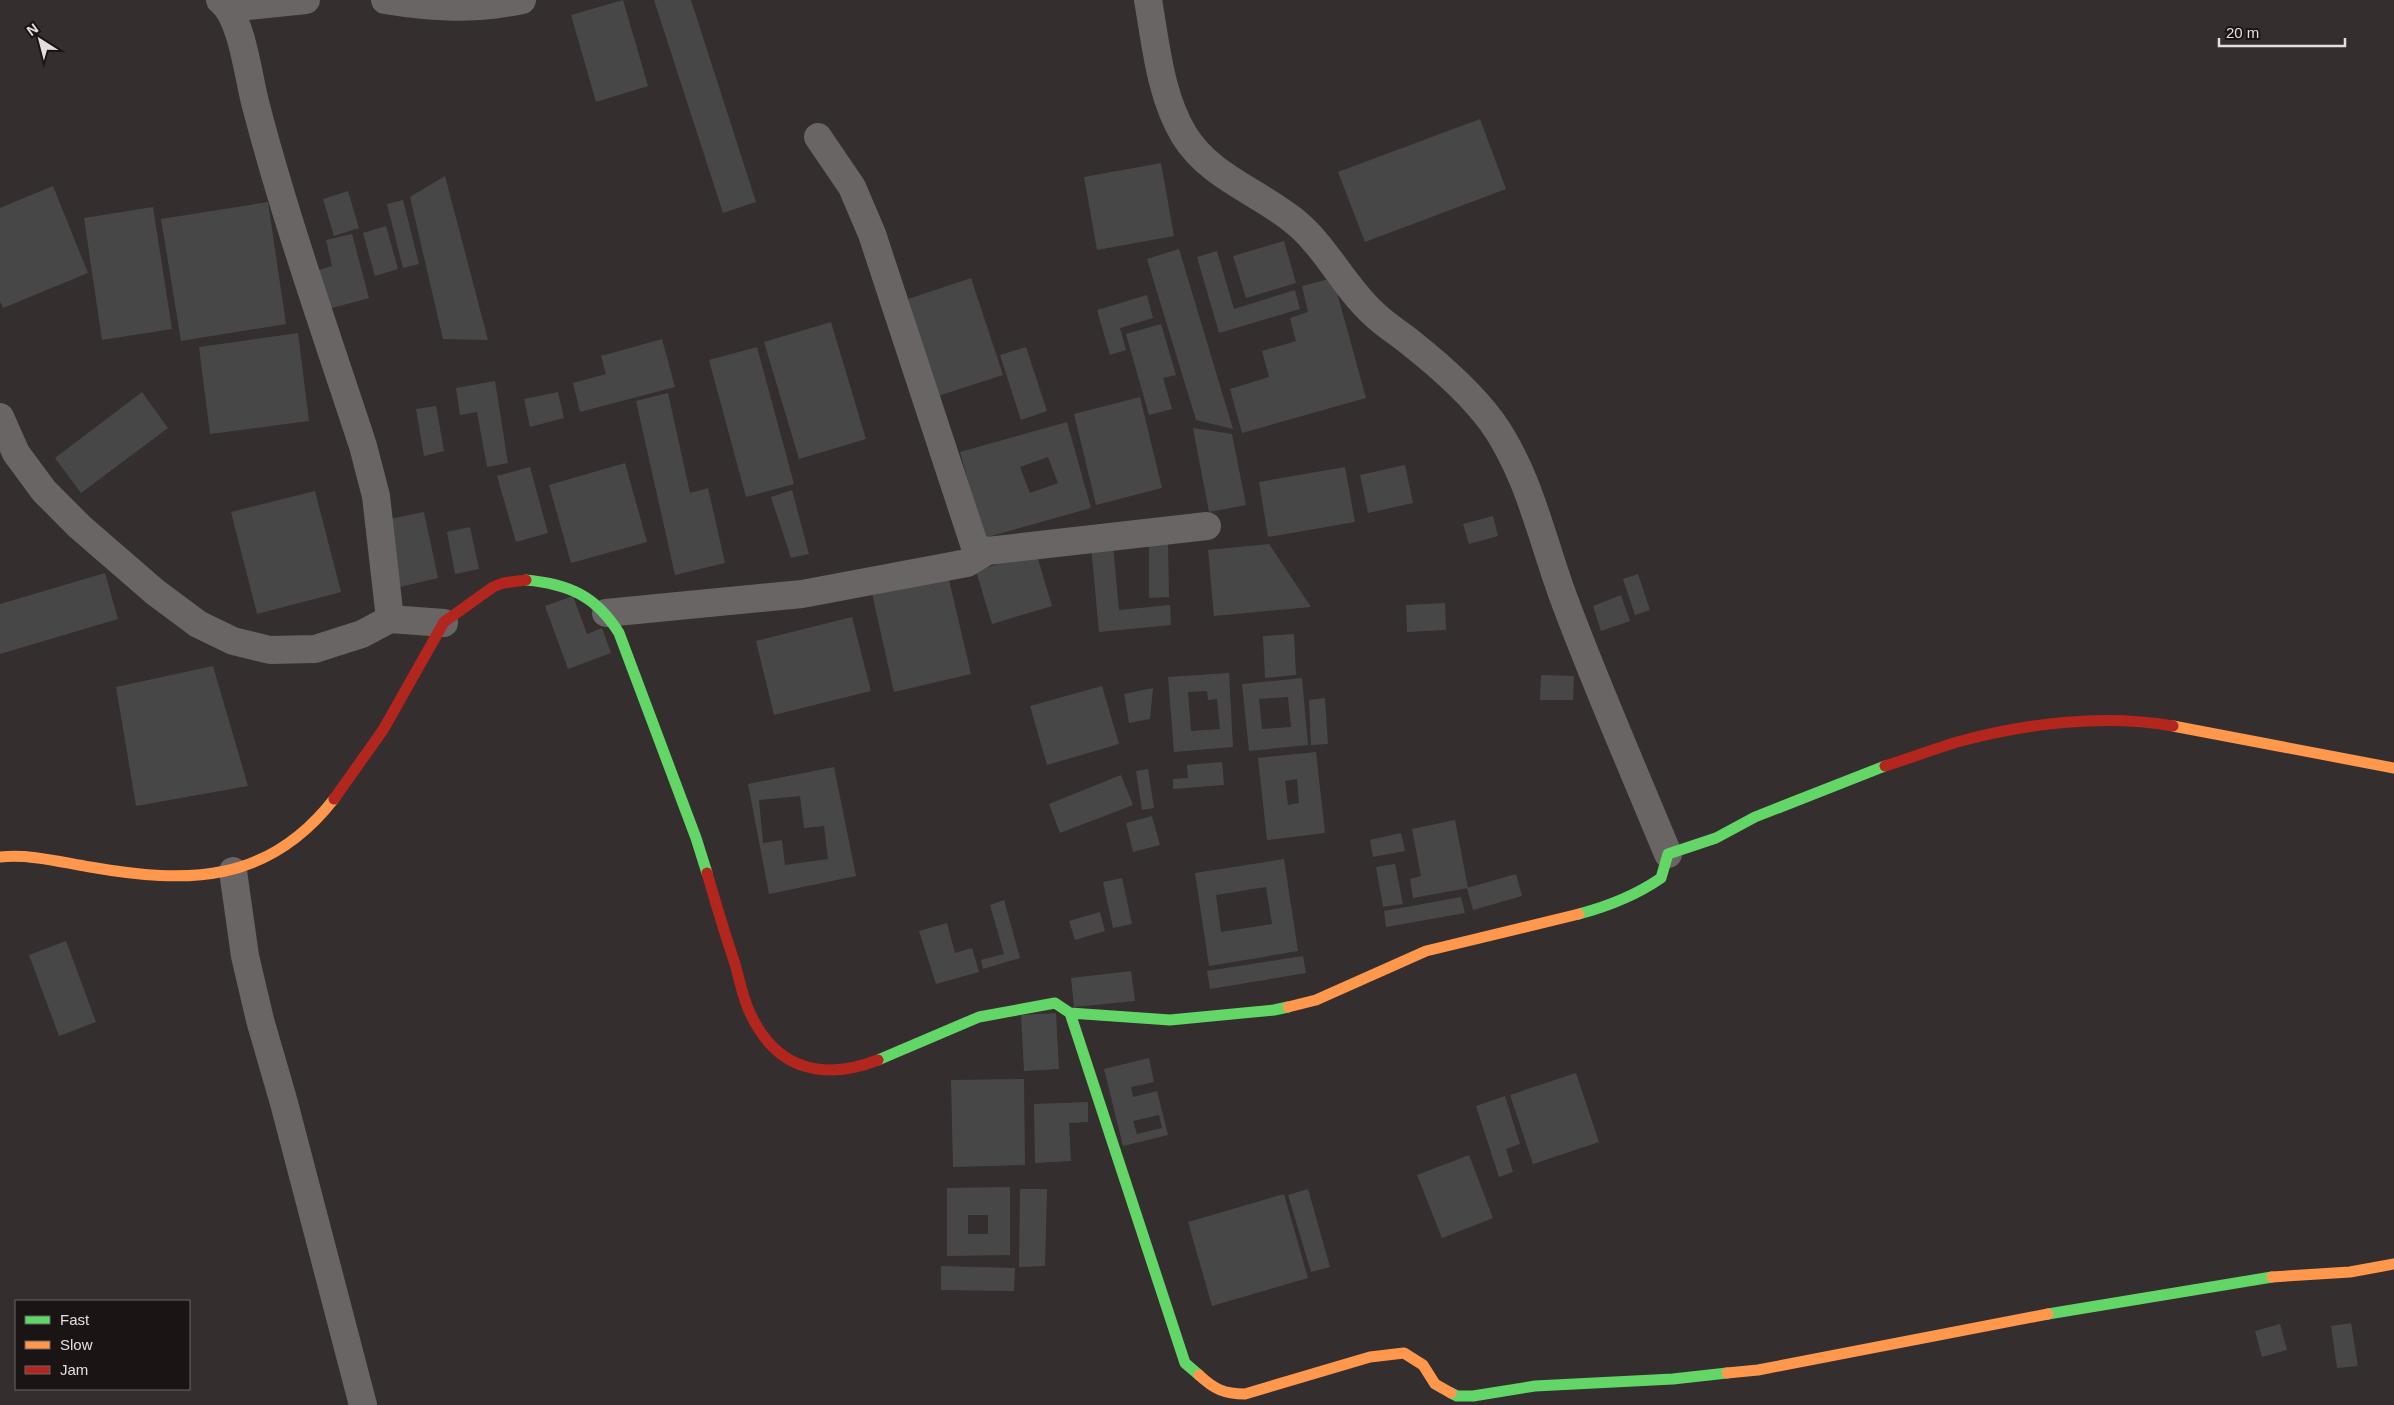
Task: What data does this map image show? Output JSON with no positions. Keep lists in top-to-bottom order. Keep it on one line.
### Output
{"legend":["Fast","Slow","Jam"],"scale_bar":"20 m","north":"top left"}
